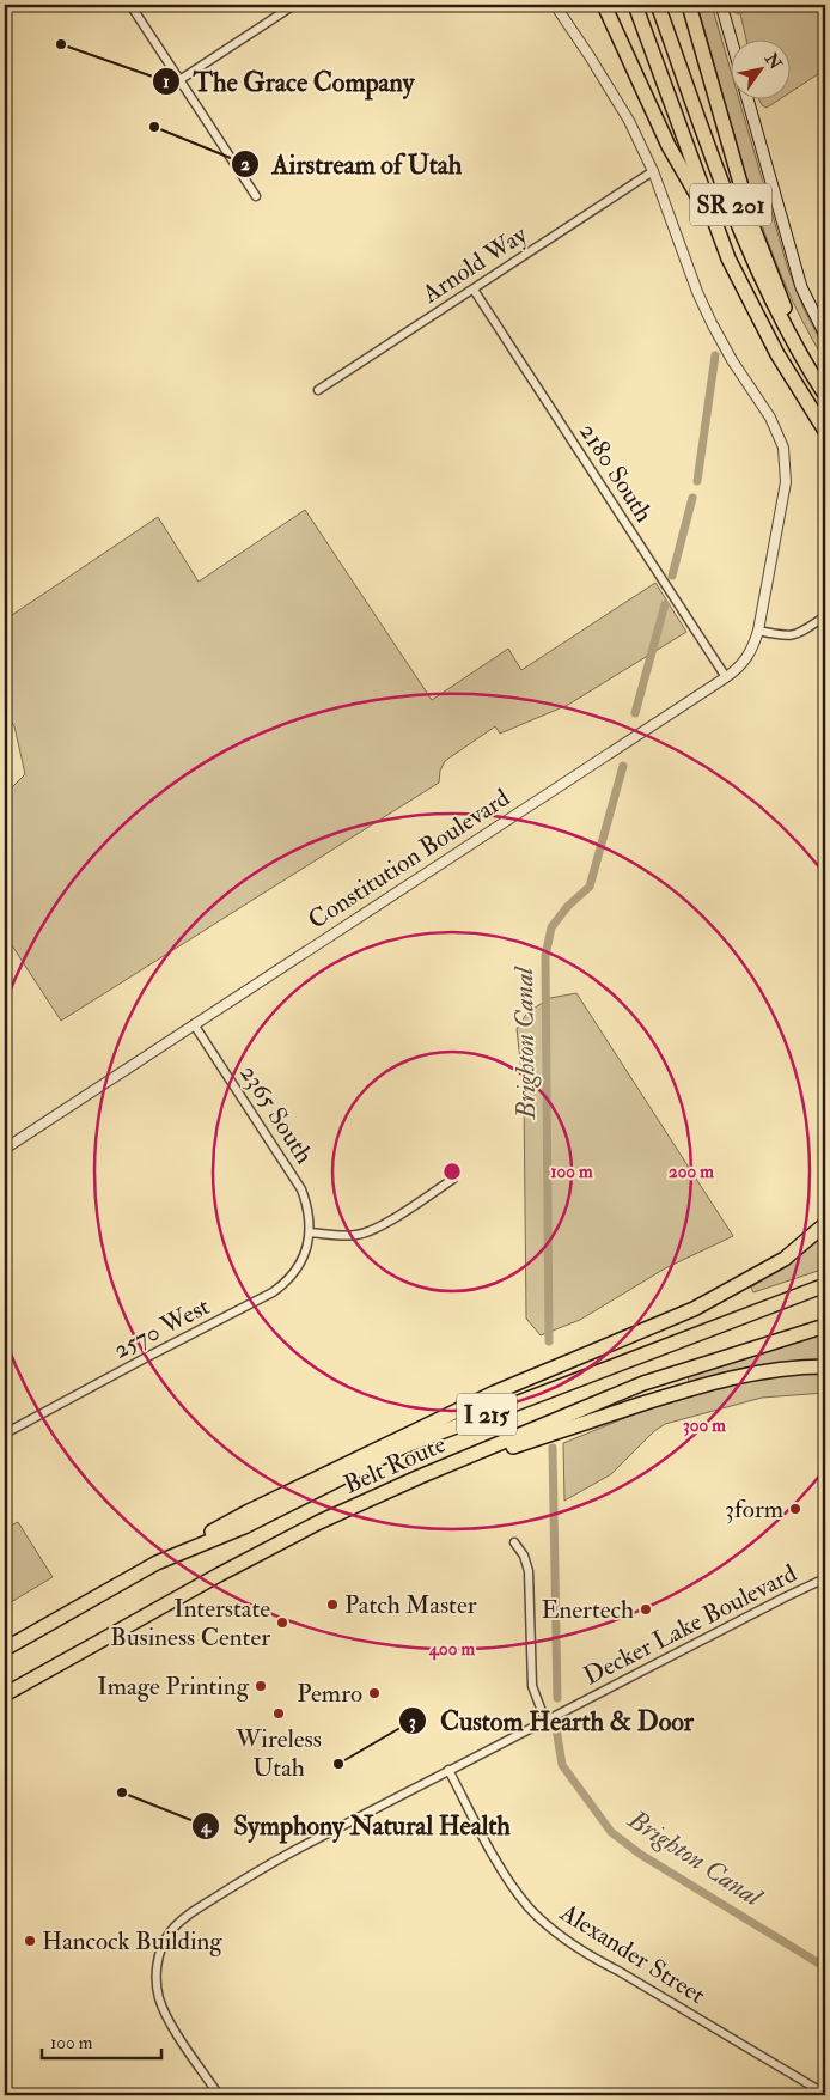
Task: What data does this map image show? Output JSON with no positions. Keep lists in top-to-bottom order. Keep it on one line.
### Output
{"streets":{"highway":["SR 201","I 215","Belt Route"],"street":["Arnold Way","2180 South","Constitution Boulevard","2365 South","2570 West","Decker Lake Boulevard","Alexander Street"]},"crossings":[["Arnold Way","2180 South"],["Arnold Way","Constitution Boulevard"],["2180 South","Constitution Boulevard"],["Constitution Boulevard","2365 South"],["2365 South","2570 West"],["Decker Lake Boulevard","Alexander Street"]],"water":["Brighton Canal"],"places":["The Grace Company","Airstream of Utah","3form","Patch Master","Enertech","Interstate Business Center","Image Printing","Pemro","Wireless Utah","Custom Hearth & Door","Symphony Natural Health","Hancock Building"],"scale_bar":"100 m","north":"top right","rings":["100 m","200 m","300 m","400 m"]}
